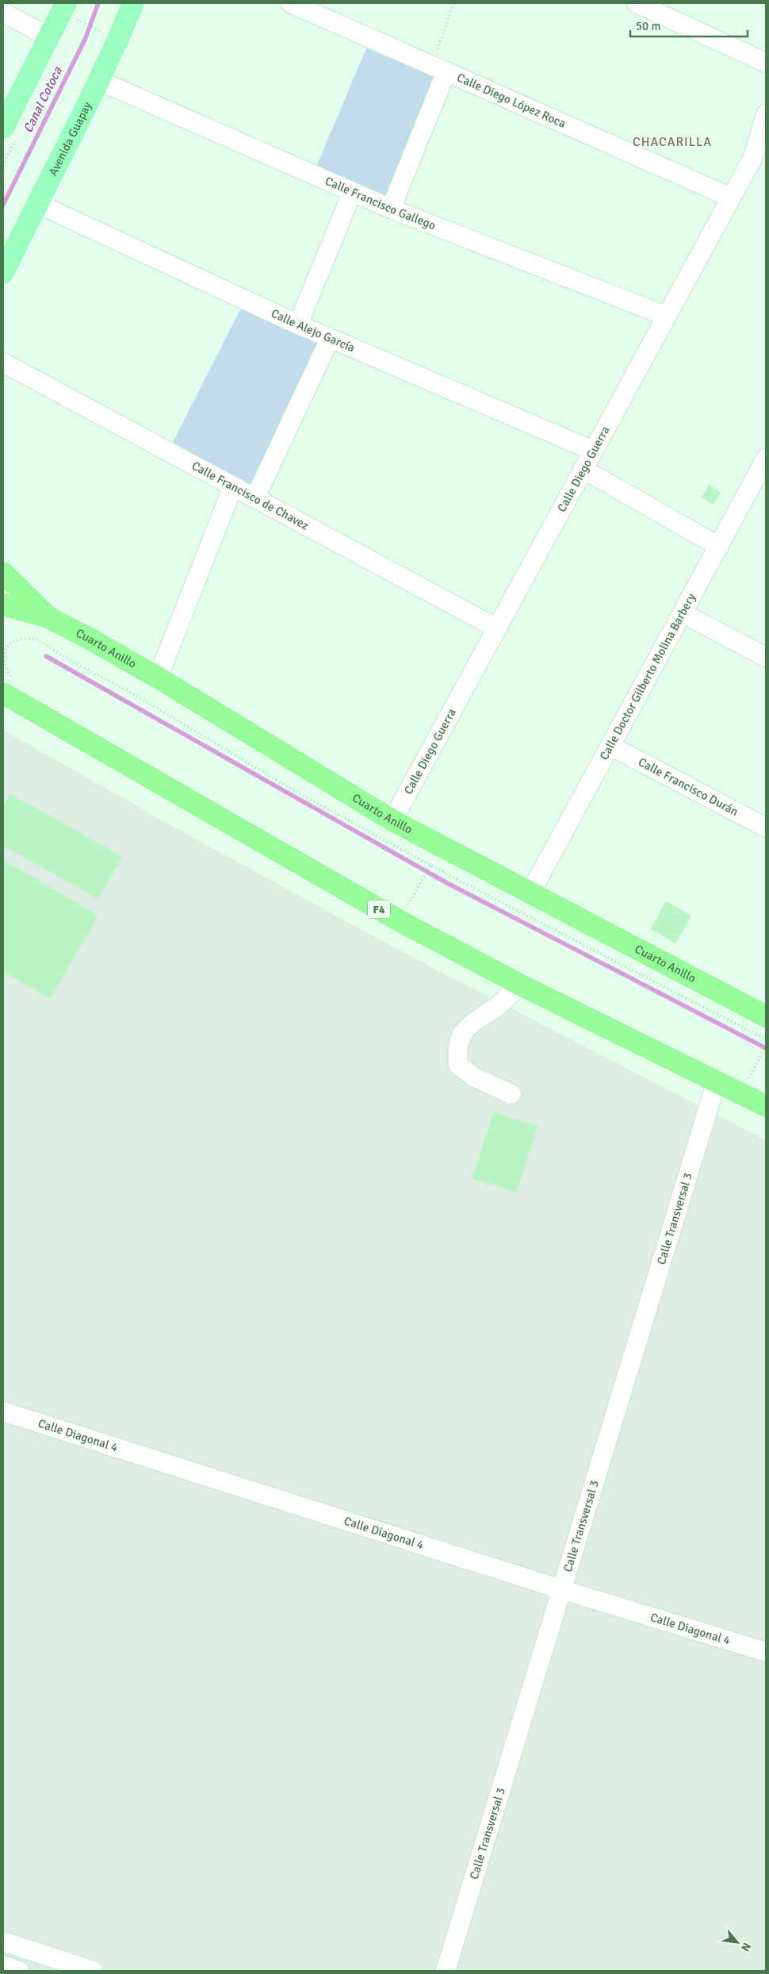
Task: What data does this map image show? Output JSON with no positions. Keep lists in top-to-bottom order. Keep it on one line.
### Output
{"streets":{"highway":["Cuarto Anillo","F4"],"main road":["Avenida Guapay"],"street":["Calle Diego López Roca","Calle Francisco Gallego","Calle Alejo García","Calle Diego Guerra","Calle Francisco de Chavez","Calle Doctor Gilberto Molina Barbery","Calle Francisco Durán","Calle Transversal 3","Calle Diagonal 4"]},"crossings":[["Calle Diego López Roca","Calle Diego Guerra"],["Avenida Guapay","Calle Francisco Gallego"],["Avenida Guapay","Calle Alejo García"],["Calle Francisco Gallego","Calle Diego Guerra"],["Calle Alejo García","Calle Diego Guerra"],["Calle Diego Guerra","Calle Francisco de Chavez"],["Calle Diego Guerra","Cuarto Anillo"],["Cuarto Anillo","Calle Doctor Gilberto Molina Barbery"],["Calle Doctor Gilberto Molina Barbery","Calle Francisco Durán"],["F4","Calle Transversal 3"],["Calle Transversal 3","Calle Diagonal 4"]],"districts":["CHACARILLA"],"water":["Canal Cotoca"],"scale_bar":"50 m","north":"bottom right"}
